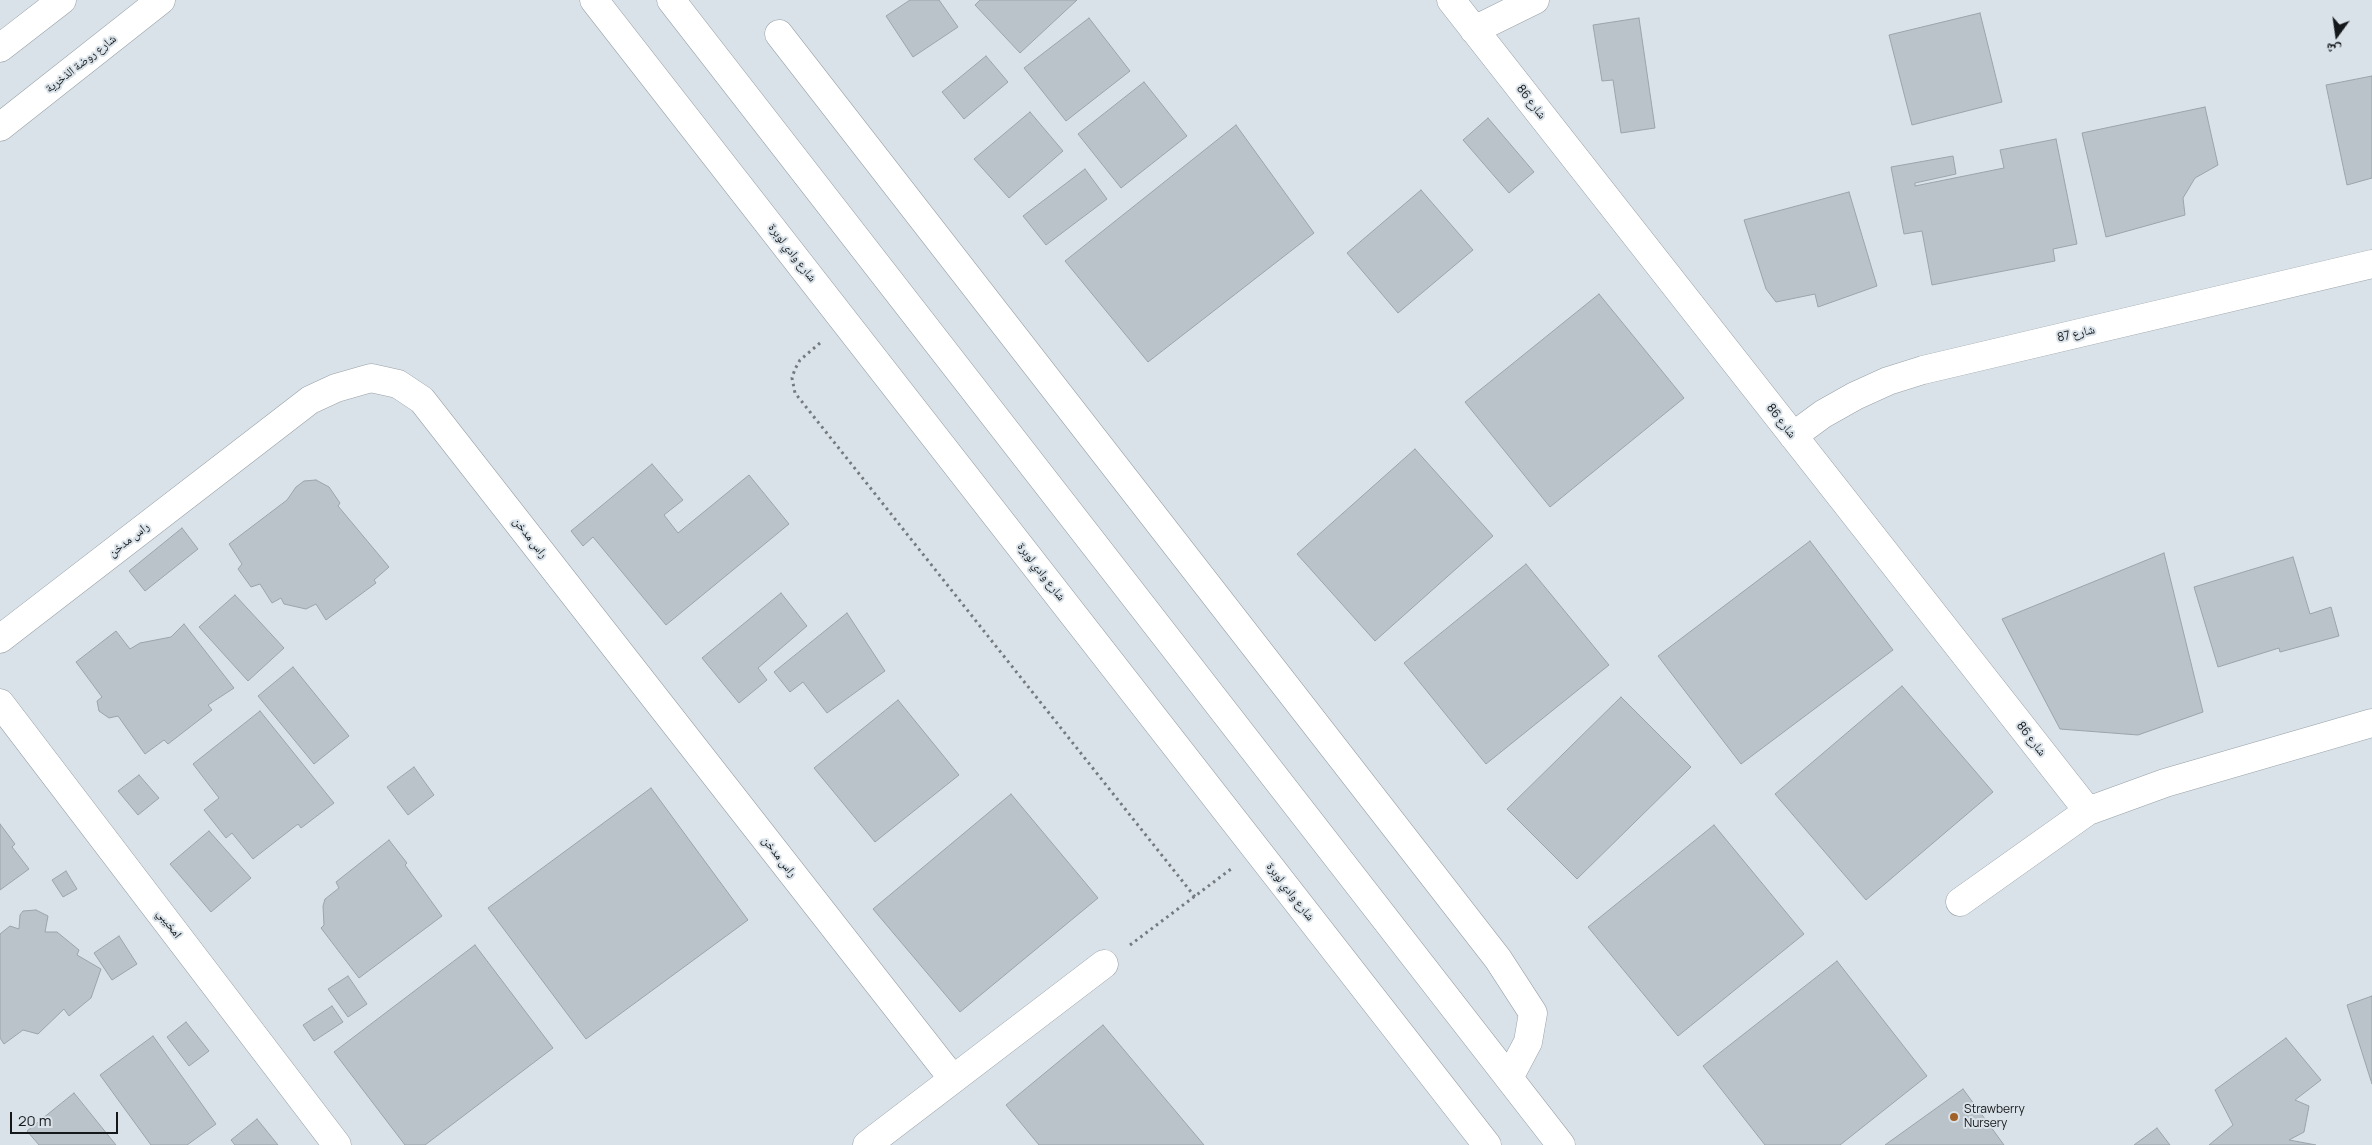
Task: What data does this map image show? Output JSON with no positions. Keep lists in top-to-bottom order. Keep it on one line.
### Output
{"streets":{"street":["شارع روضة الذخرية","شارع 86","شارع وادي لوبرة","شارع 87","راس مدخن","امخيبي"]},"crossings":[["شارع 86","شارع 87"]],"places":["Strawberry Nursery"],"scale_bar":"20 m","north":"bottom"}
